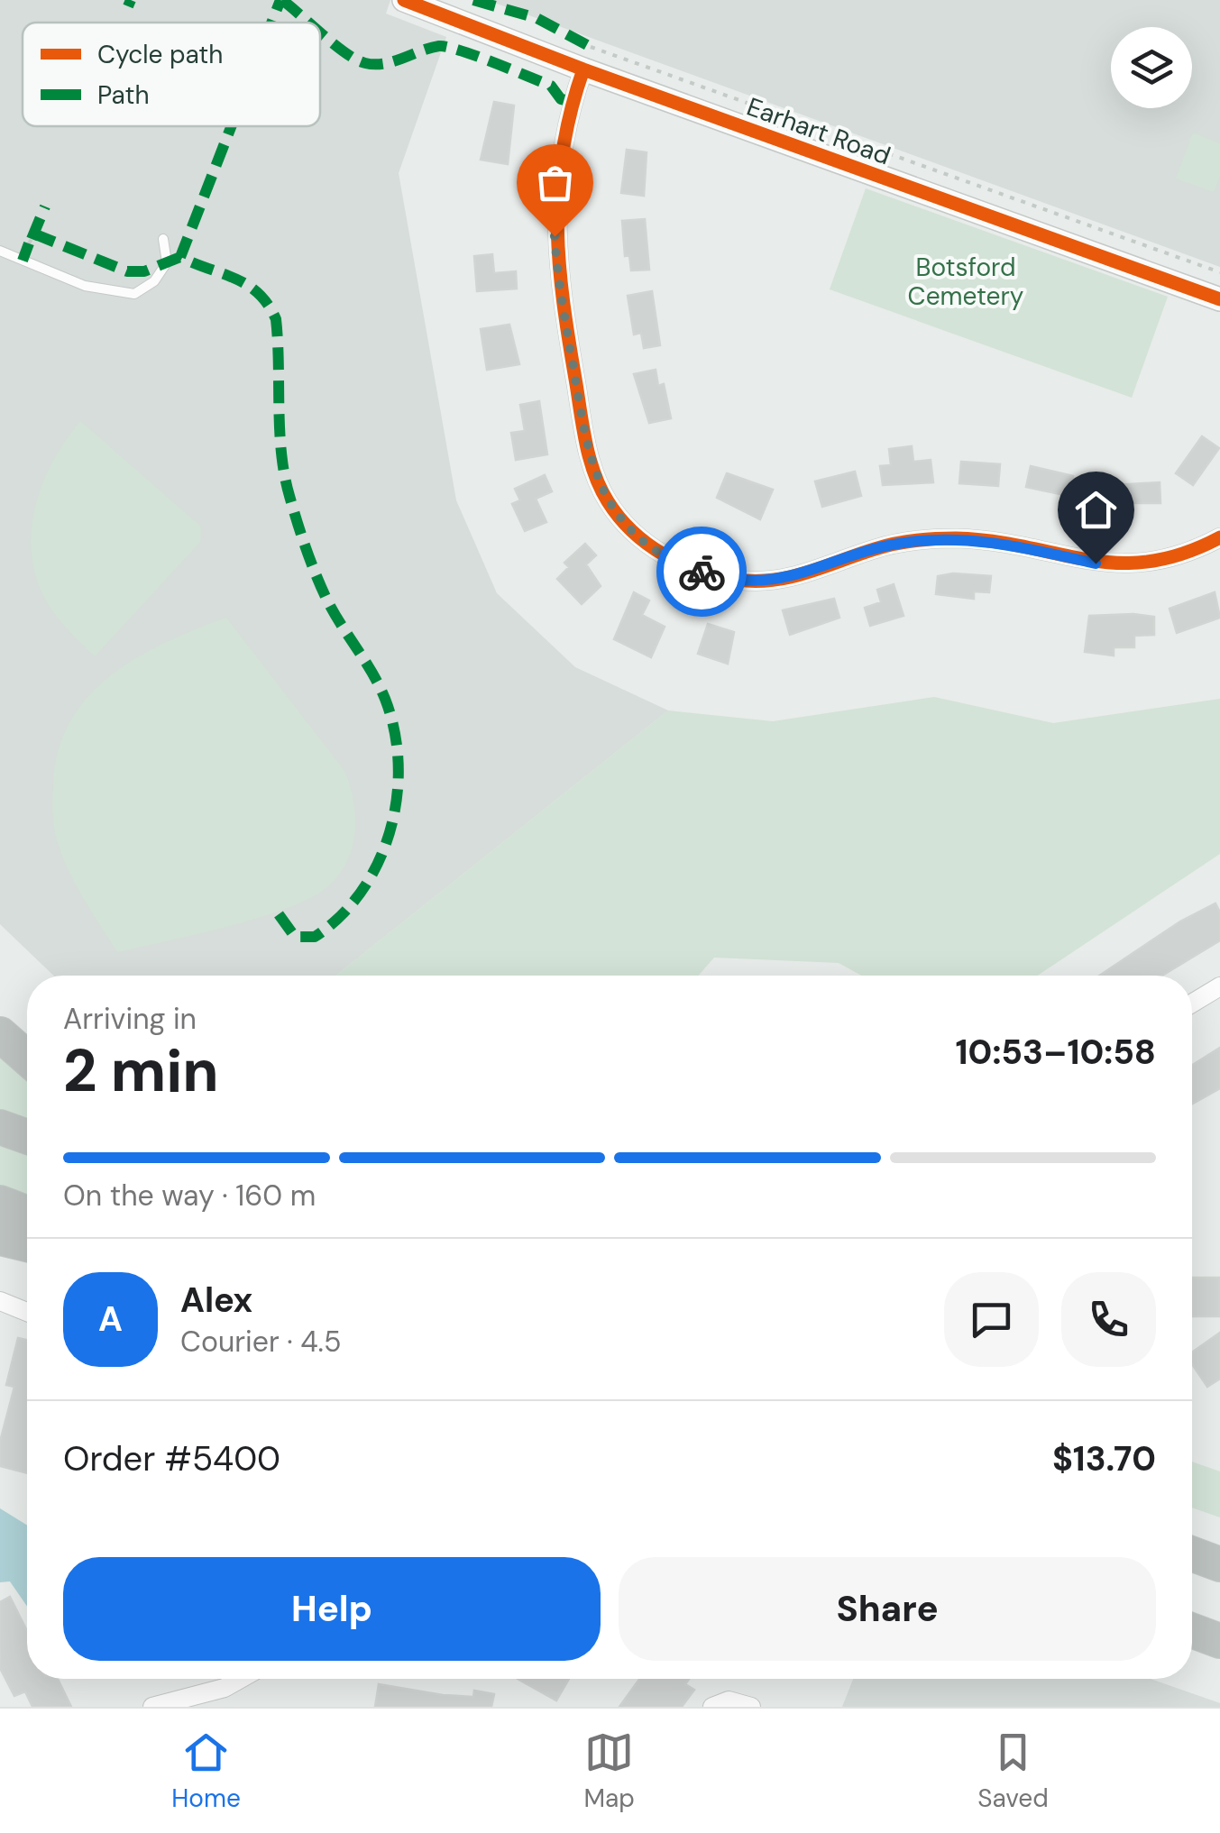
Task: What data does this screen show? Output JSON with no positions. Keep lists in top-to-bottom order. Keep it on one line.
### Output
{"streets":{"street":["Earhart Road"]},"parks":["Botsford Cemetery"],"legend":["Cycle path","Path"],"page":{"heading":["2 min","Arriving in","10:53–10:58"],"panel":["Alex","Courier · 4.5","Order #5400","$13.70"],"bar":"On the way · 160 m","round":"A","buttons":["Help","Share"],"tabs":["Home","Map","Saved"]}}
